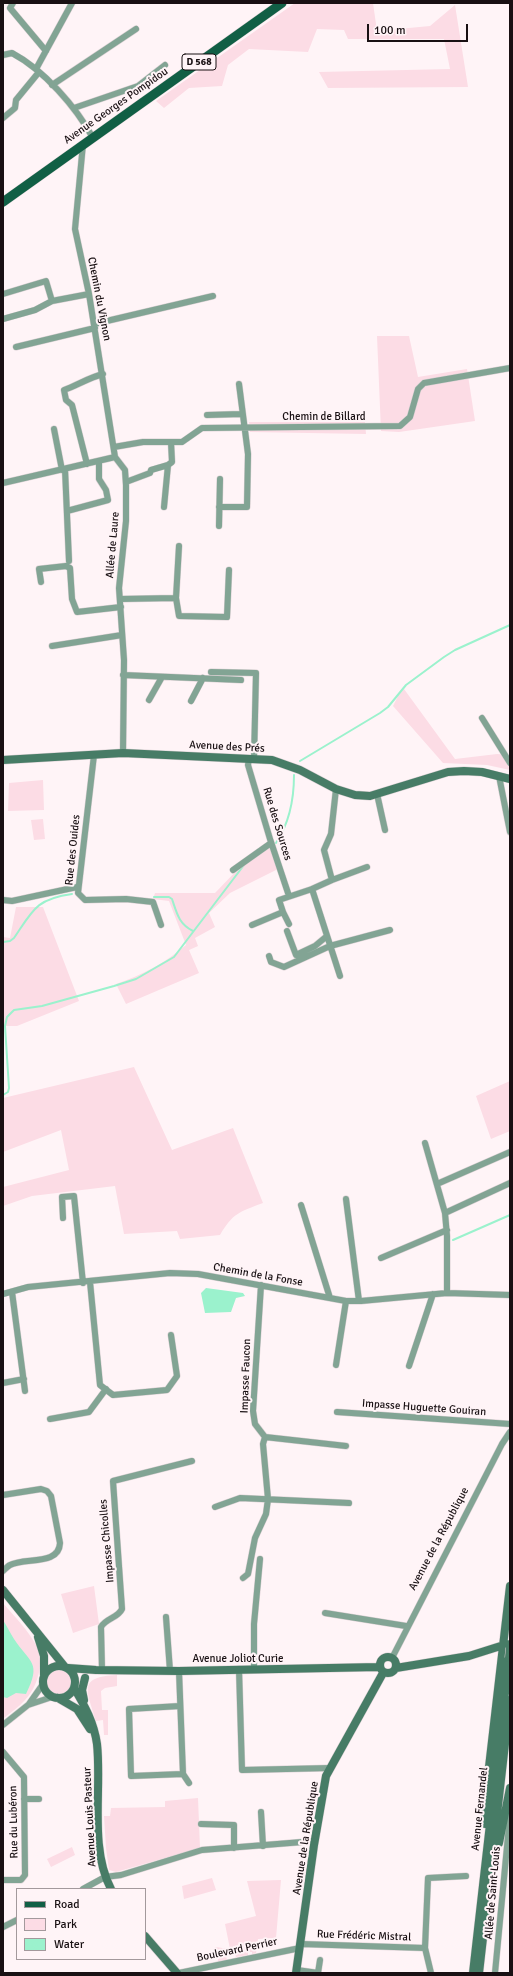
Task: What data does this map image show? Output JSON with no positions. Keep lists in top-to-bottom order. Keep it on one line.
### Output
{"streets":{"main road":["D 568","Avenue Georges Pompidou"],"street":["Chemin du Vignon","Chemin de Billard","Allée de Laure","Avenue des Prés","Rue des Sources","Rue des Ouides","Chemin de la Fonse","Impasse Faucon","Impasse Huguette Gouiran","Avenue de la République","Impasse Chicolles","Avenue Joliot Curie","Avenue Fernandel","Avenue Louis Pasteur","Rue du Lubéron","Allée de Saint-Louis","Rue Frédéric Mistral","Boulevard Perrier"]},"crossings":[["Avenue Georges Pompidou","Chemin du Vignon"],["Chemin du Vignon","Chemin de Billard"],["Chemin du Vignon","Allée de Laure"],["Allée de Laure","Avenue des Prés"],["Avenue des Prés","Rue des Sources"],["Avenue des Prés","Rue des Ouides"],["Chemin de la Fonse","Impasse Faucon"],["Avenue de la République","Avenue Joliot Curie"],["Avenue de la République","Rue Frédéric Mistral"],["Avenue de la République","Boulevard Perrier"],["Impasse Chicolles","Avenue Joliot Curie"],["Avenue Joliot Curie","Avenue Louis Pasteur"],["Rue Frédéric Mistral","Boulevard Perrier"]],"legend":["Road","Park","Water"],"scale_bar":"100 m"}
